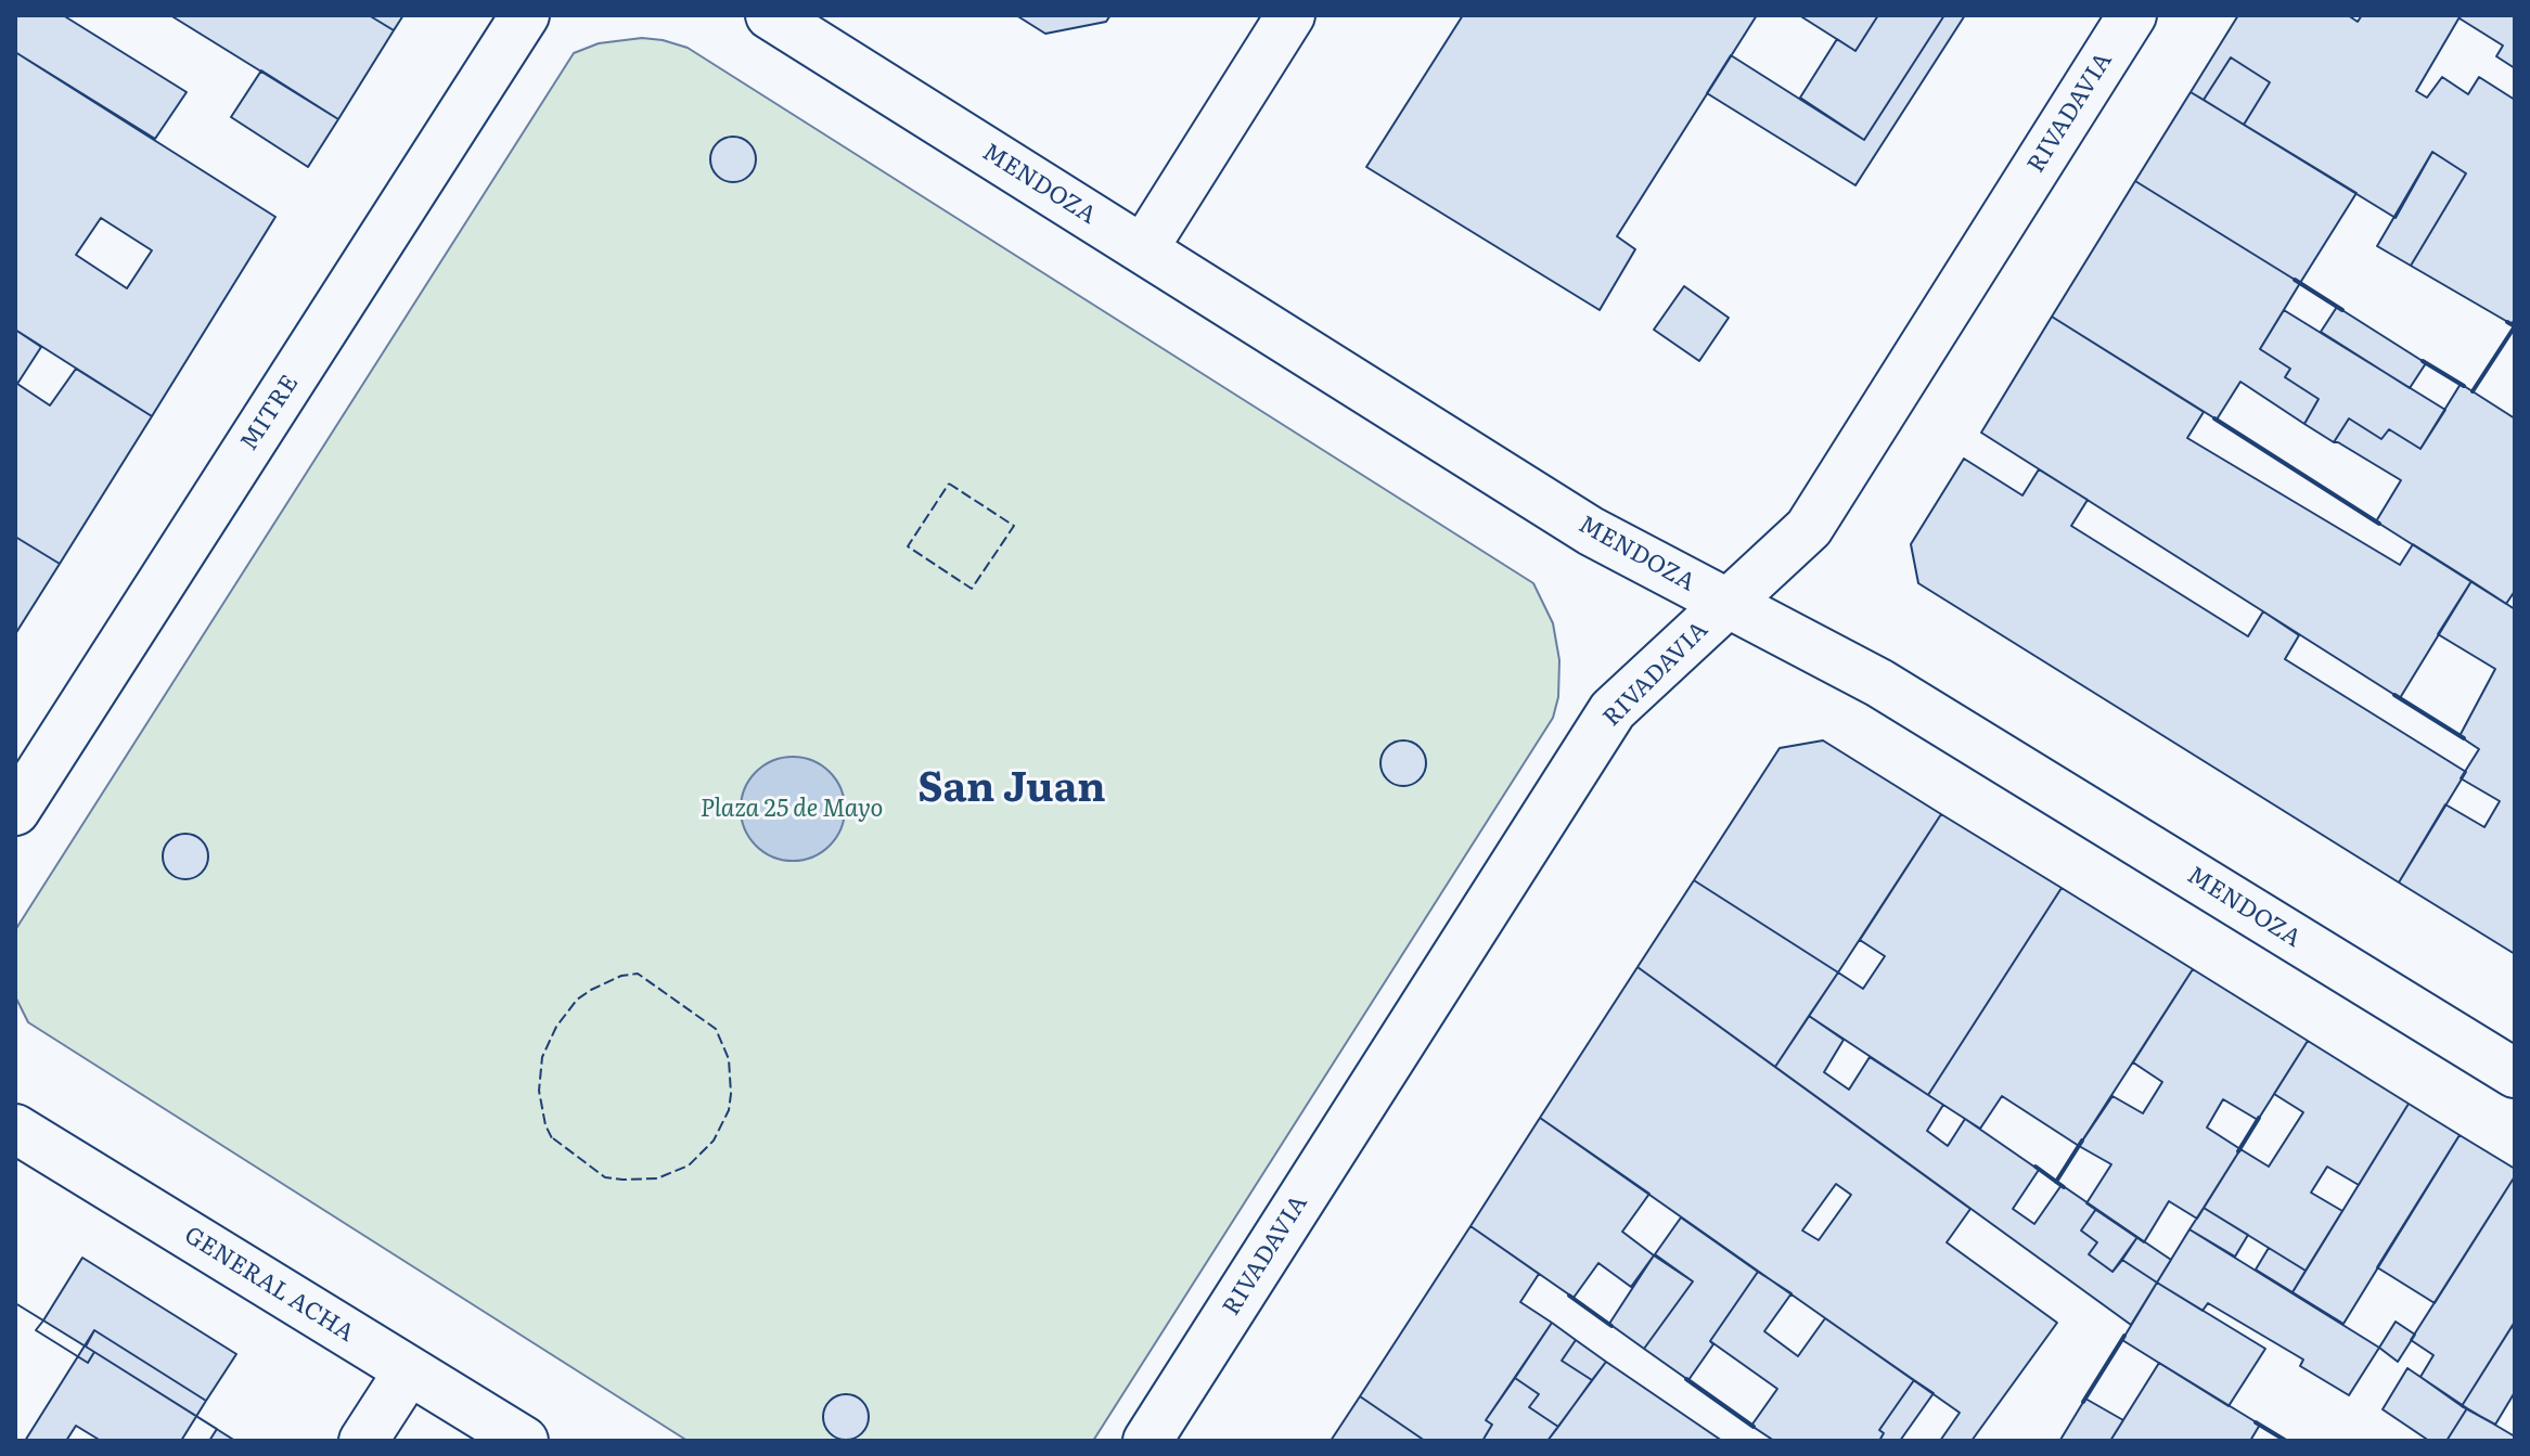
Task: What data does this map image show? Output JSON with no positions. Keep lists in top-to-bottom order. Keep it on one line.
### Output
{"streets":{"street":["RIVADAVIA","MENDOZA","MITRE","GENERAL ACHA"]},"crossings":[["RIVADAVIA","MENDOZA"]],"districts":["San Juan"],"parks":["Plaza 25 de Mayo"]}
